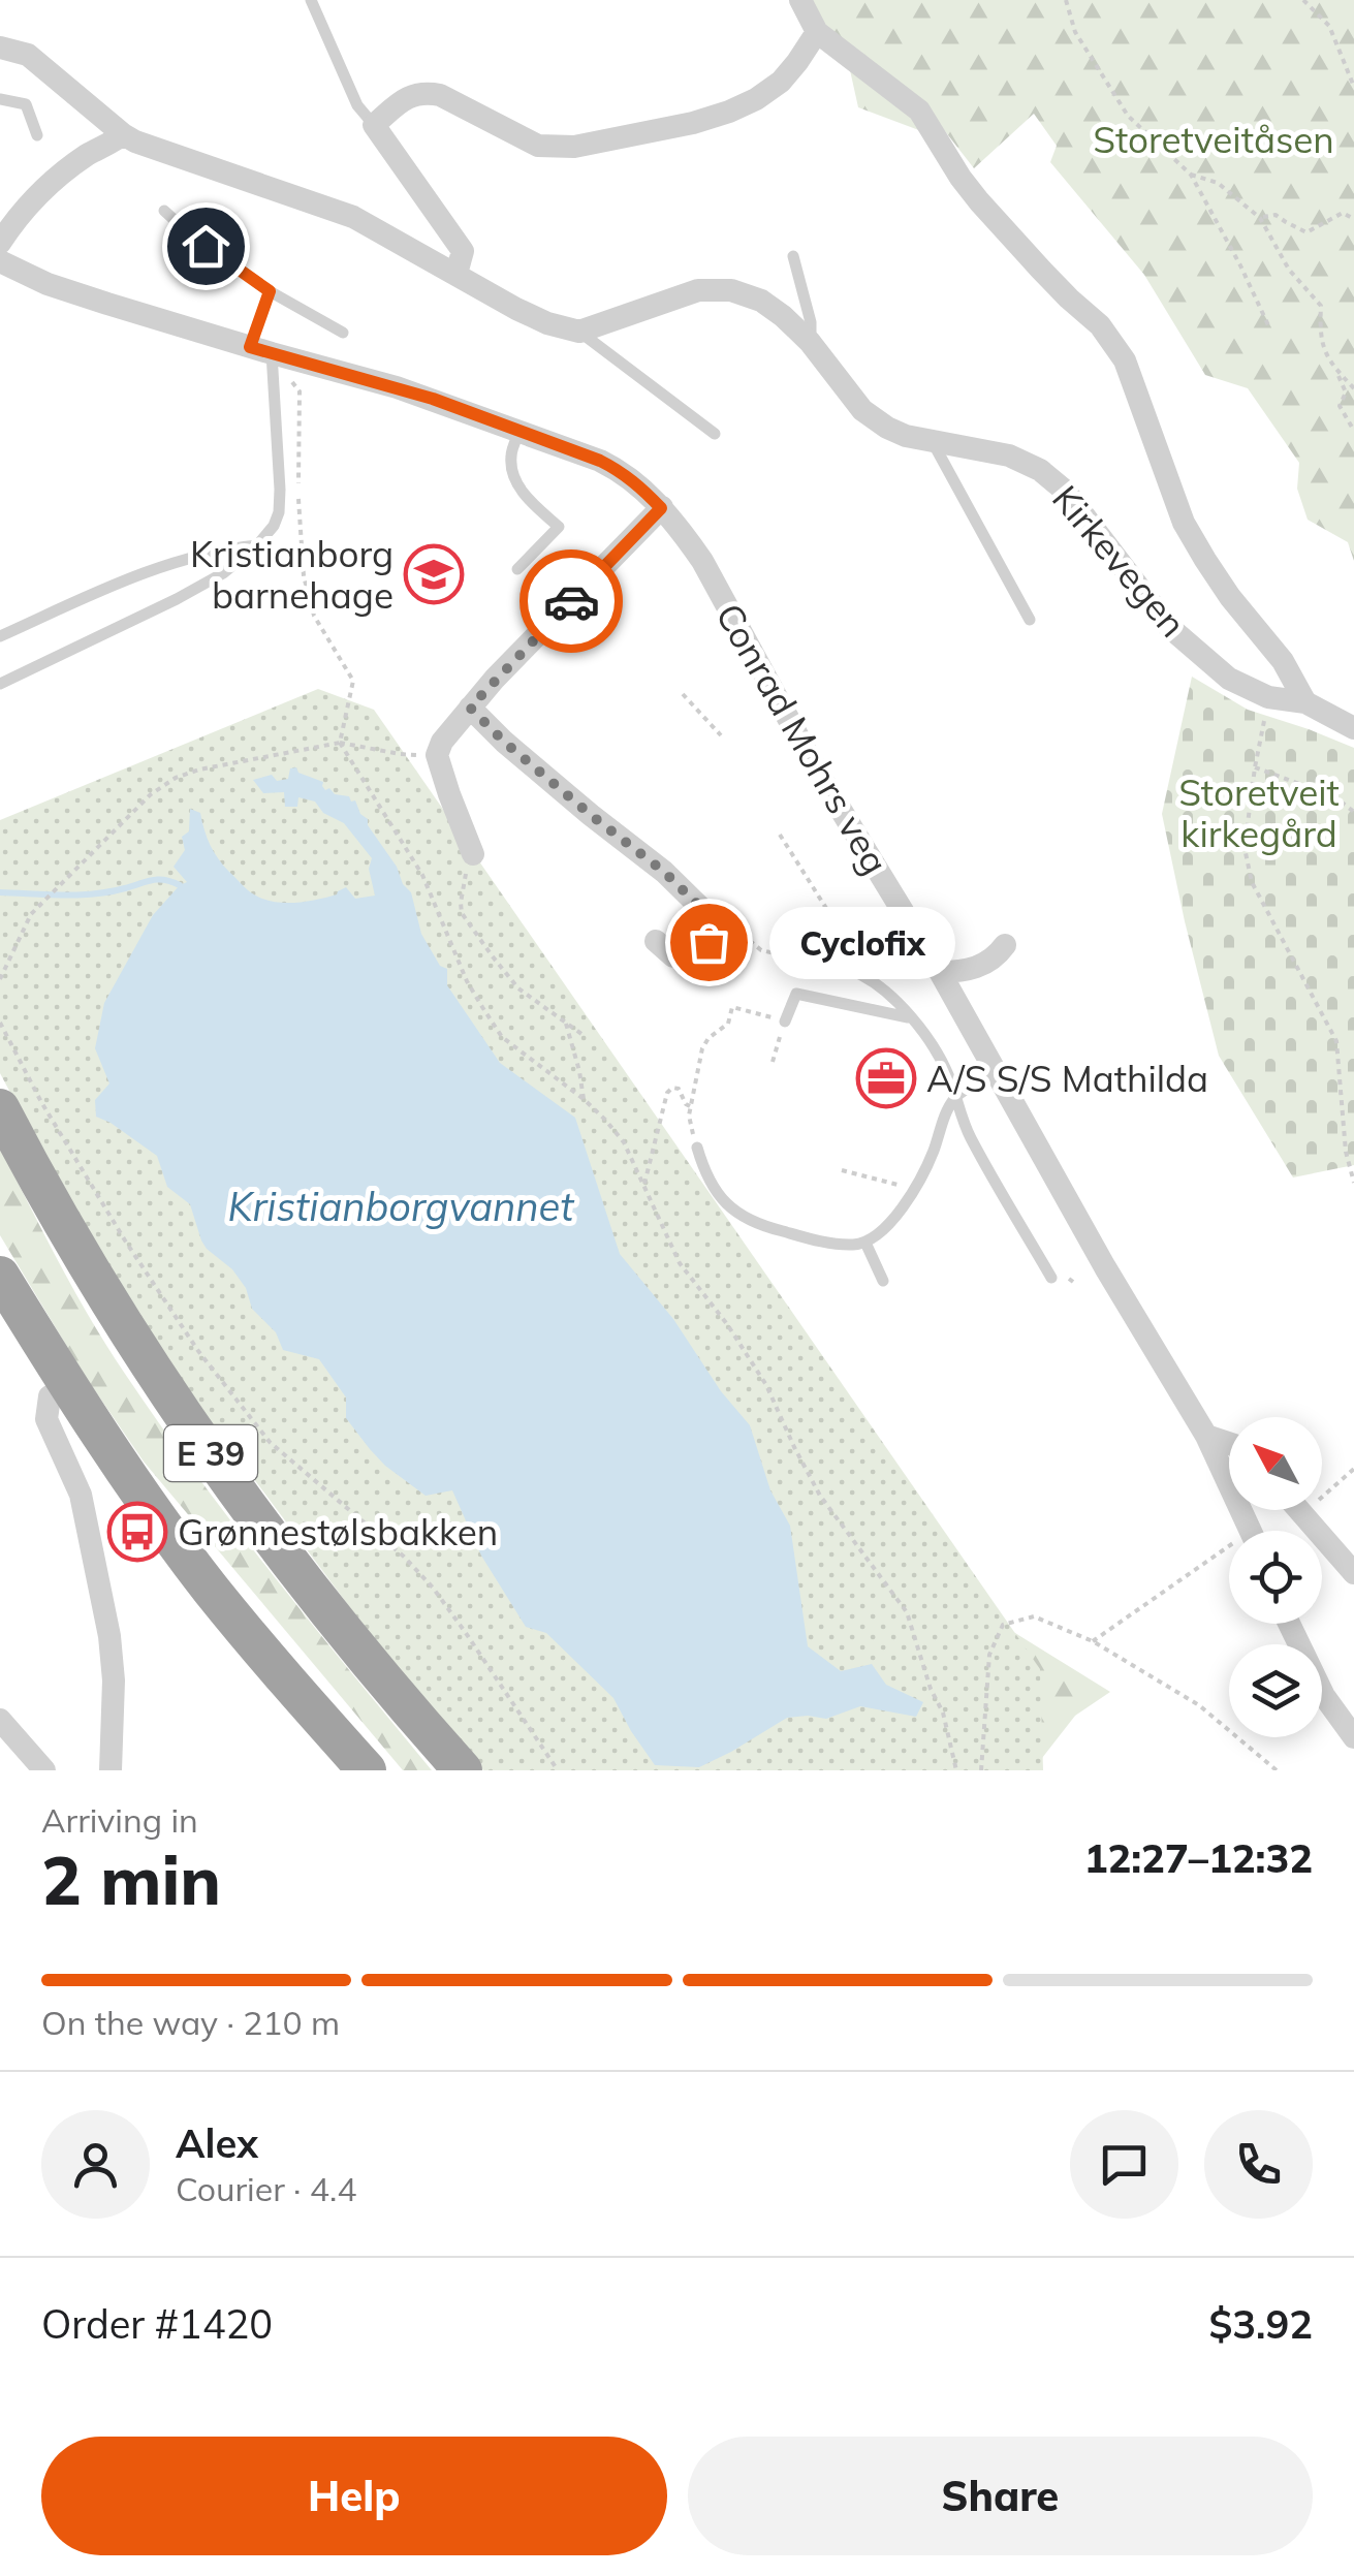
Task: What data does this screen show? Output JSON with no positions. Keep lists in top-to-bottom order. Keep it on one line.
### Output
{"streets":{"highway":["E 39"],"street":["Kirkevegen","Conrad Mohrs veg"]},"water":["Kristianborgvannet"],"parks":["Storetveitåsen","Storetveit kirkegård"],"places":{"school or university":["Kristianborg barnehage"],"other":["Cyclofix"],"office":["A/S S/S Mathilda"],"bus stop":["Grønnestølsbakken"]},"north":"top left","page":{"bubble":"Cyclofix","heading":["2 min","Arriving in","12:27–12:32"],"panel":["Alex","Courier · 4.4","Order #1420","$3.92"],"bar":"On the way · 210 m","buttons":["Help","Share"]}}
